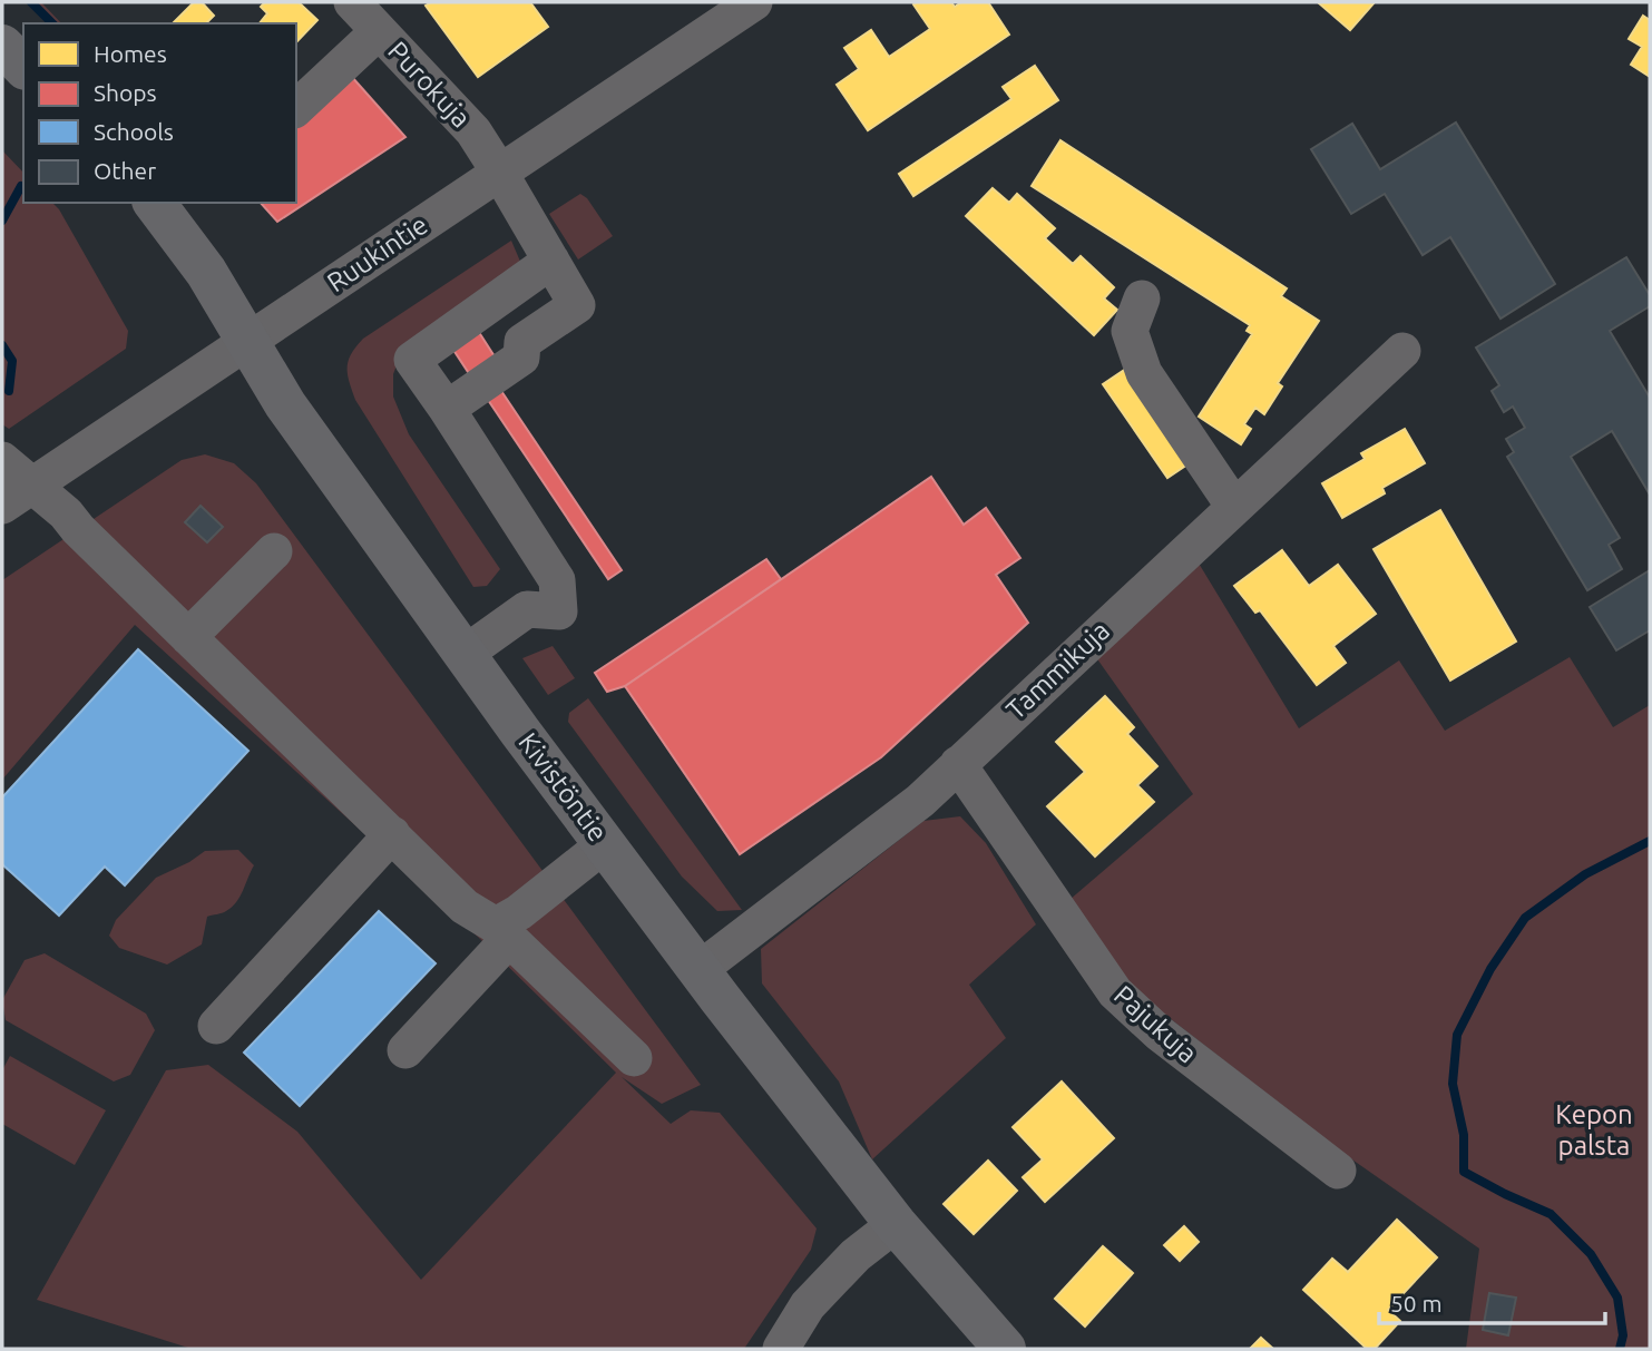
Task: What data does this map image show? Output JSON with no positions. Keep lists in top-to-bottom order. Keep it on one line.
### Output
{"streets":{"main road":["Kivistöntie"],"street":["Purokuja","Ruukintie","Tammikuja","Pajukuja"]},"crossings":[["Purokuja","Ruukintie"],["Ruukintie","Kivistöntie"],["Tammikuja","Kivistöntie"],["Tammikuja","Pajukuja"]],"parks":["Kepon palsta"],"legend":["Homes","Shops","Schools","Other"],"scale_bar":"50 m"}
